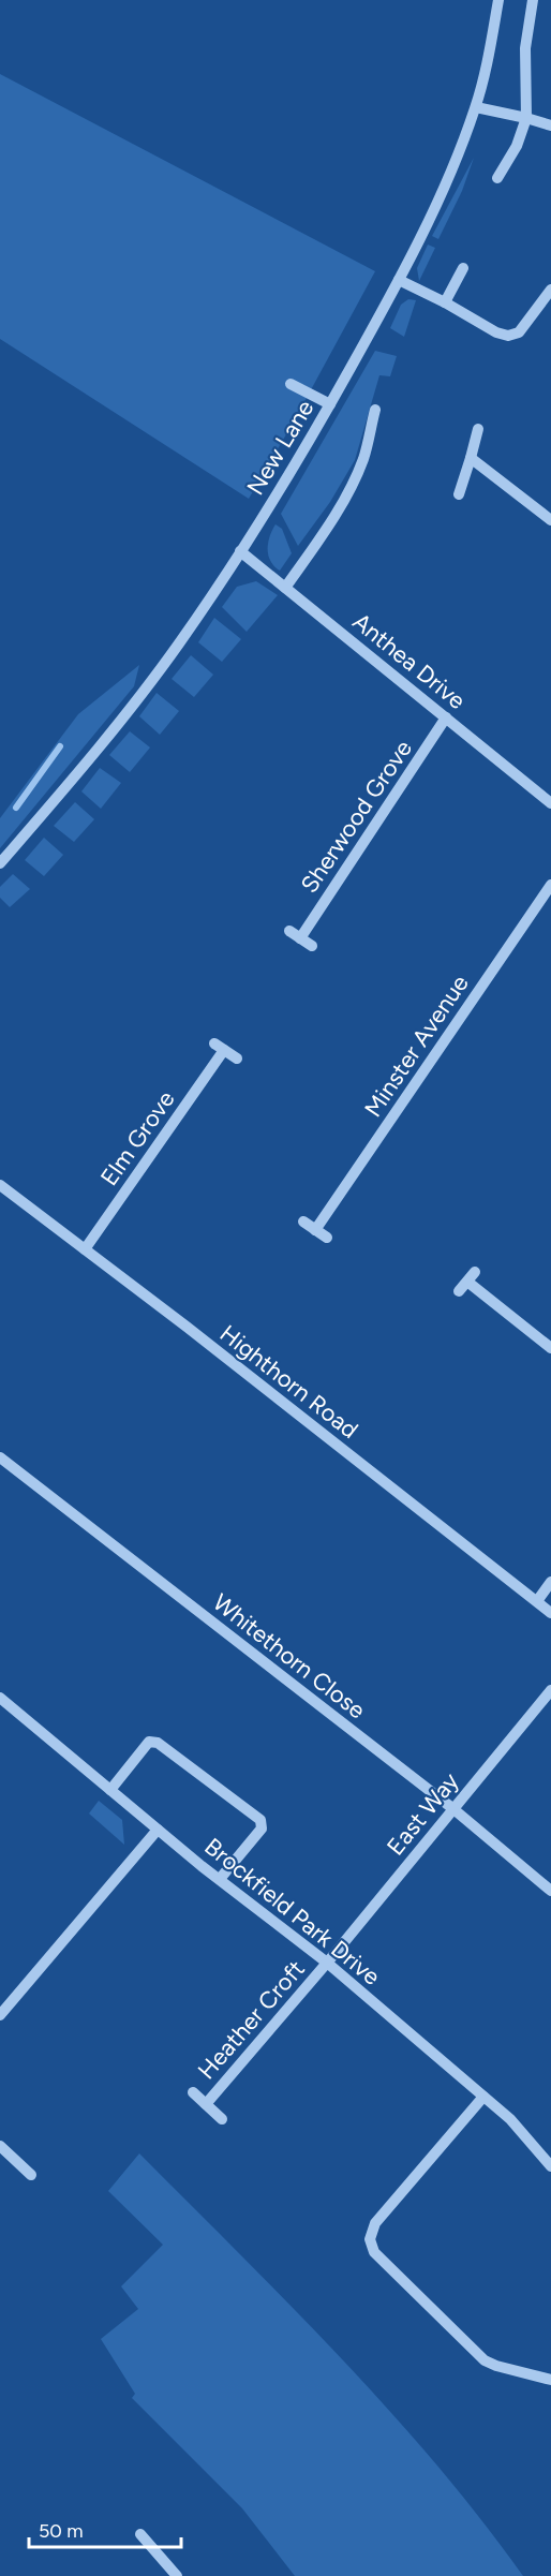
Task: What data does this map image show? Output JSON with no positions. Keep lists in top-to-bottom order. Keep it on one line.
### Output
{"streets":{"street":["New Lane","Anthea Drive","Sherwood Grove","Minster Avenue","Elm Grove","Highthorn Road","Whitethorn Close","East Way","Brockfield Park Drive","Heather Croft"]},"crossings":[["New Lane","Anthea Drive"],["Anthea Drive","Sherwood Grove"],["Elm Grove","Highthorn Road"],["Whitethorn Close","East Way"],["East Way","Brockfield Park Drive"],["East Way","Heather Croft"],["Brockfield Park Drive","Heather Croft"]],"scale_bar":"50 m"}
